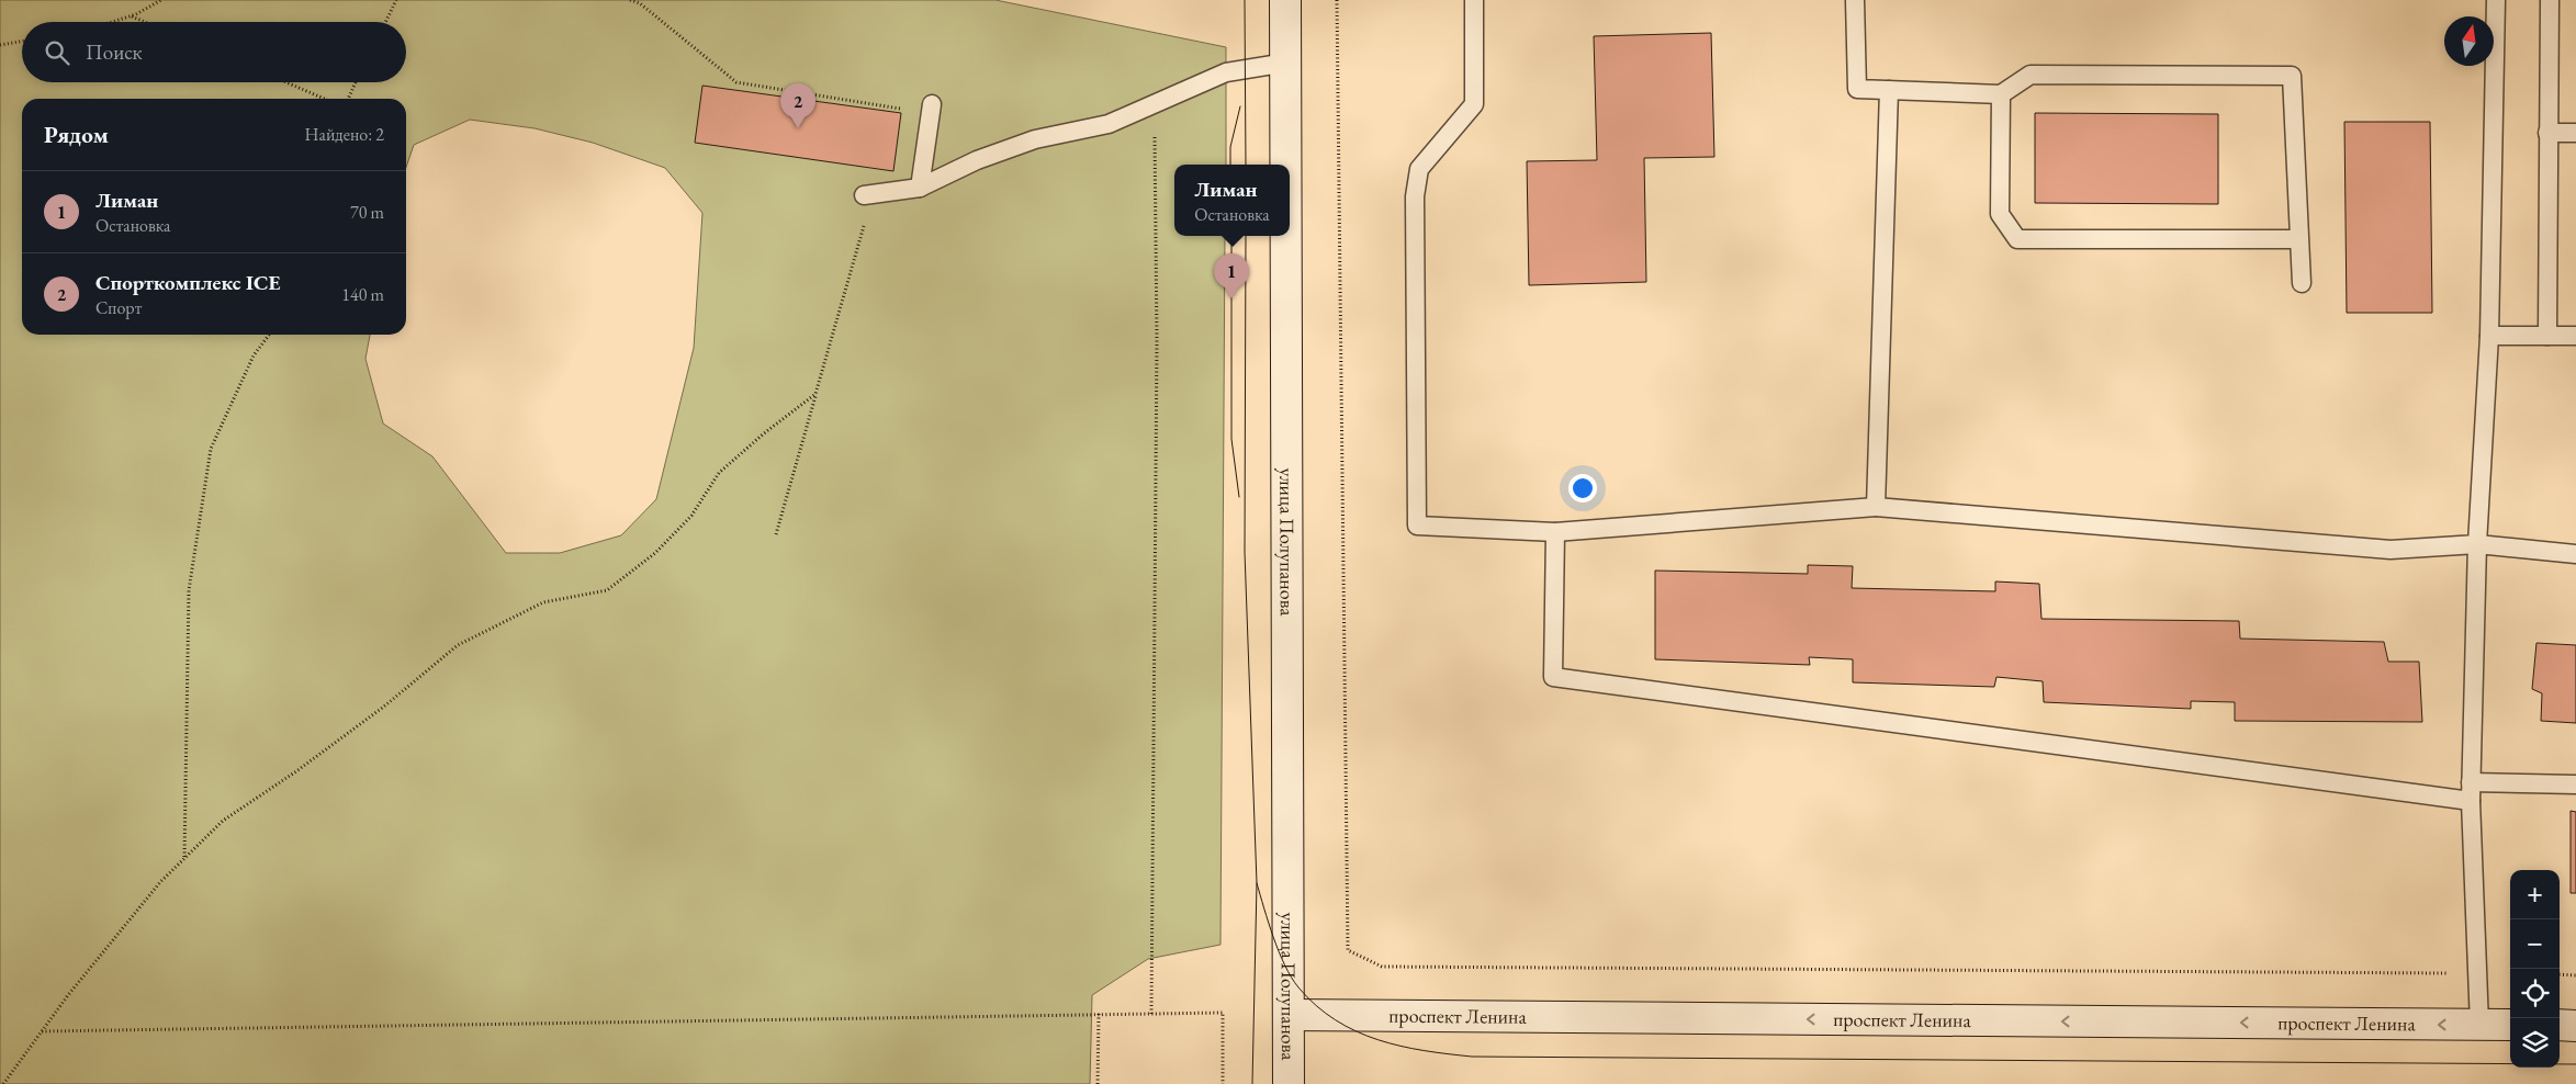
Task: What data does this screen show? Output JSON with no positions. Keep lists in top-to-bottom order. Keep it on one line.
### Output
{"streets":{"street":["улица Полупанова","проспект Ленина"]},"crossings":[["улица Полупанова","проспект Ленина"]],"one_way":["проспект Ленина"],"north":"top","page":{"search":"Поиск","pins":["2","1"],"heading":["Рядом","Найдено: 2"],"popup":["Лиман","Остановка"],"list":[{"mark":"1","name":"Лиман","note":"Остановка","value":"70 m"},{"mark":"2","name":"Спорткомплекс ICE","note":"Спорт","value":"140 m"}],"map_buttons":["+","−"]}}
